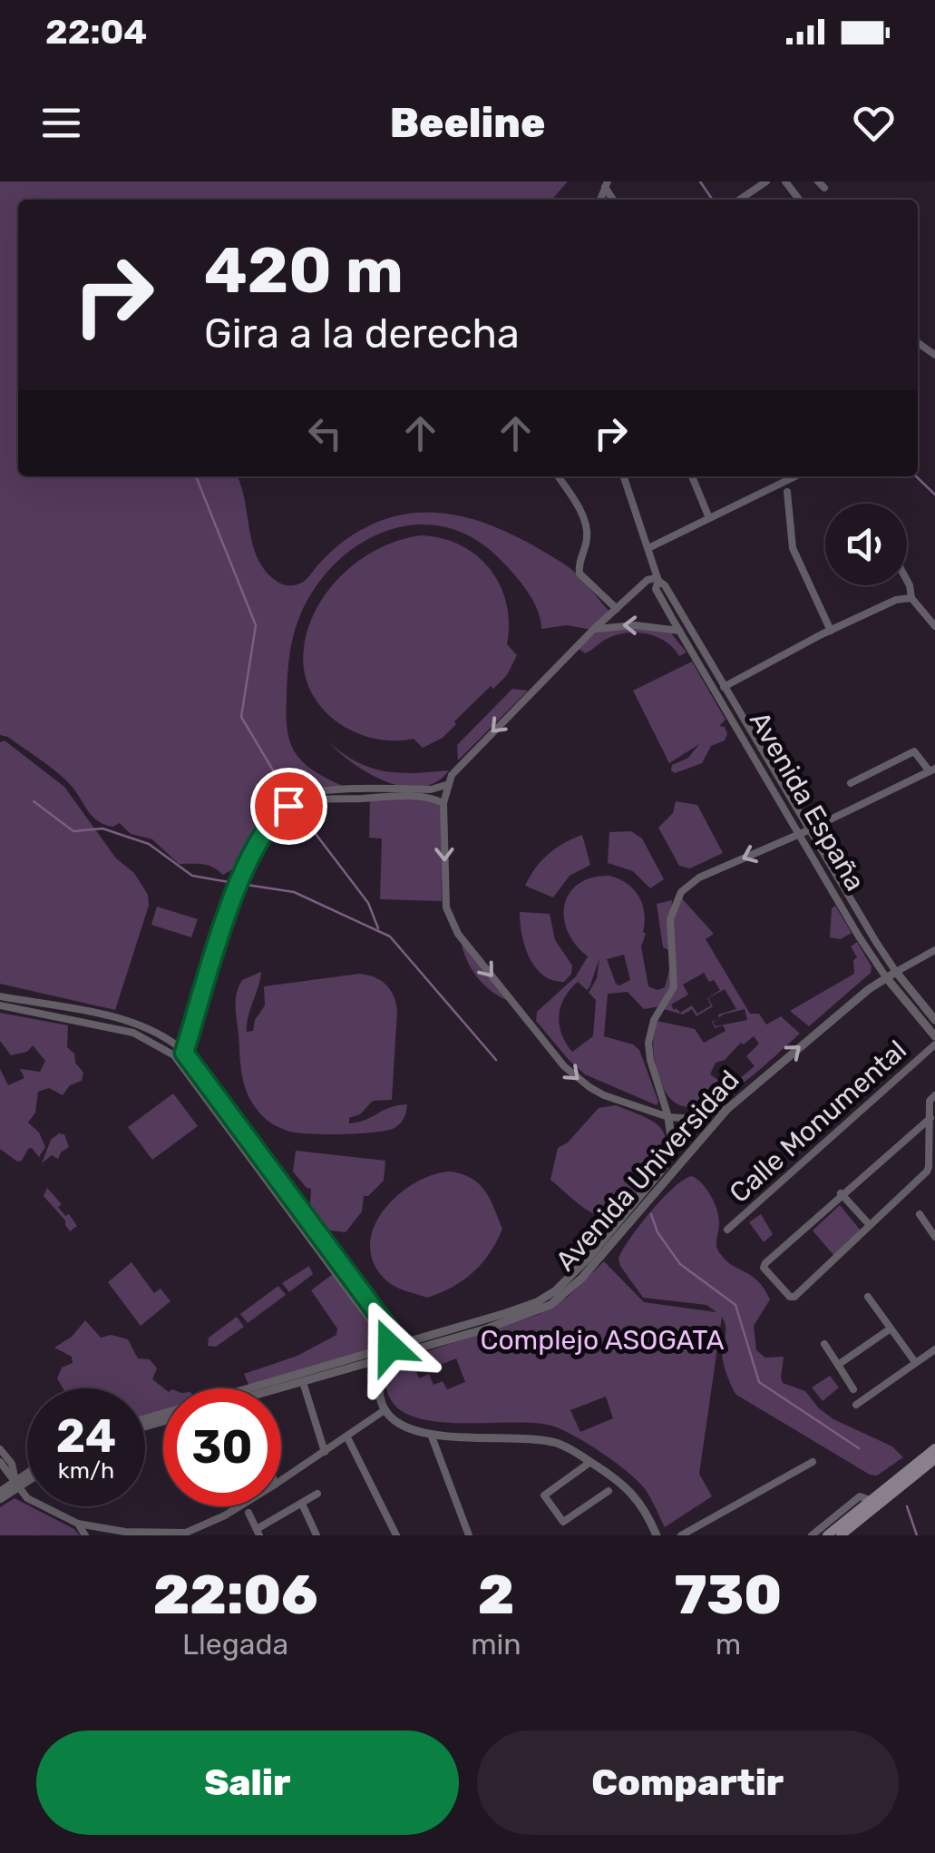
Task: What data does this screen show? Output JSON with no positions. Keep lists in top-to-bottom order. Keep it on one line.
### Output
{"streets":{"street":["Avenida España","Calle Monumental","Avenida Universidad"]},"crossings":[["Avenida España","Avenida Universidad"]],"parks":["Complejo ASOGATA"],"page":{"status":"22:04","header":"Beeline","turn":["420 m","Gira a la derecha"],"speed":"24 km/h","limit":"30","eta":["22:06","Llegada","2","min","730","m"],"buttons":["Salir","Compartir"]}}
